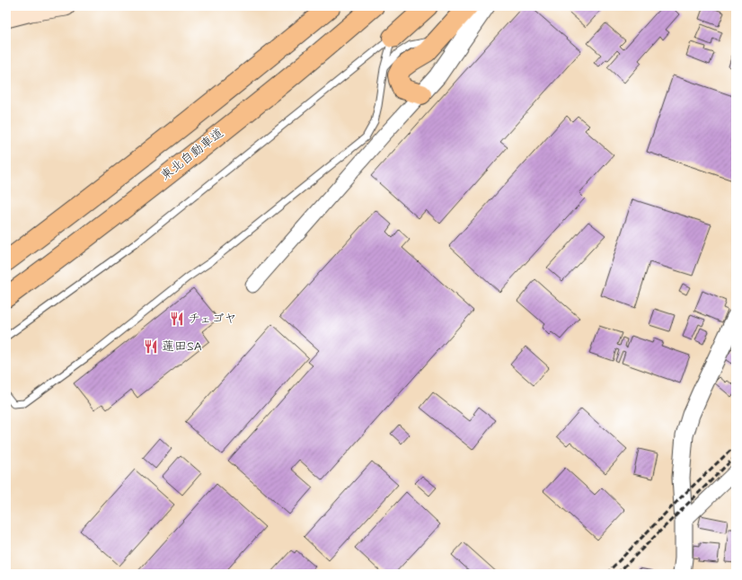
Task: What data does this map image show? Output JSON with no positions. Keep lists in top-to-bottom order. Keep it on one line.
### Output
{"streets":{"highway":["東北自動車道"]},"places":{"restaurant":["チェゴヤ","蓮田SA"]}}
